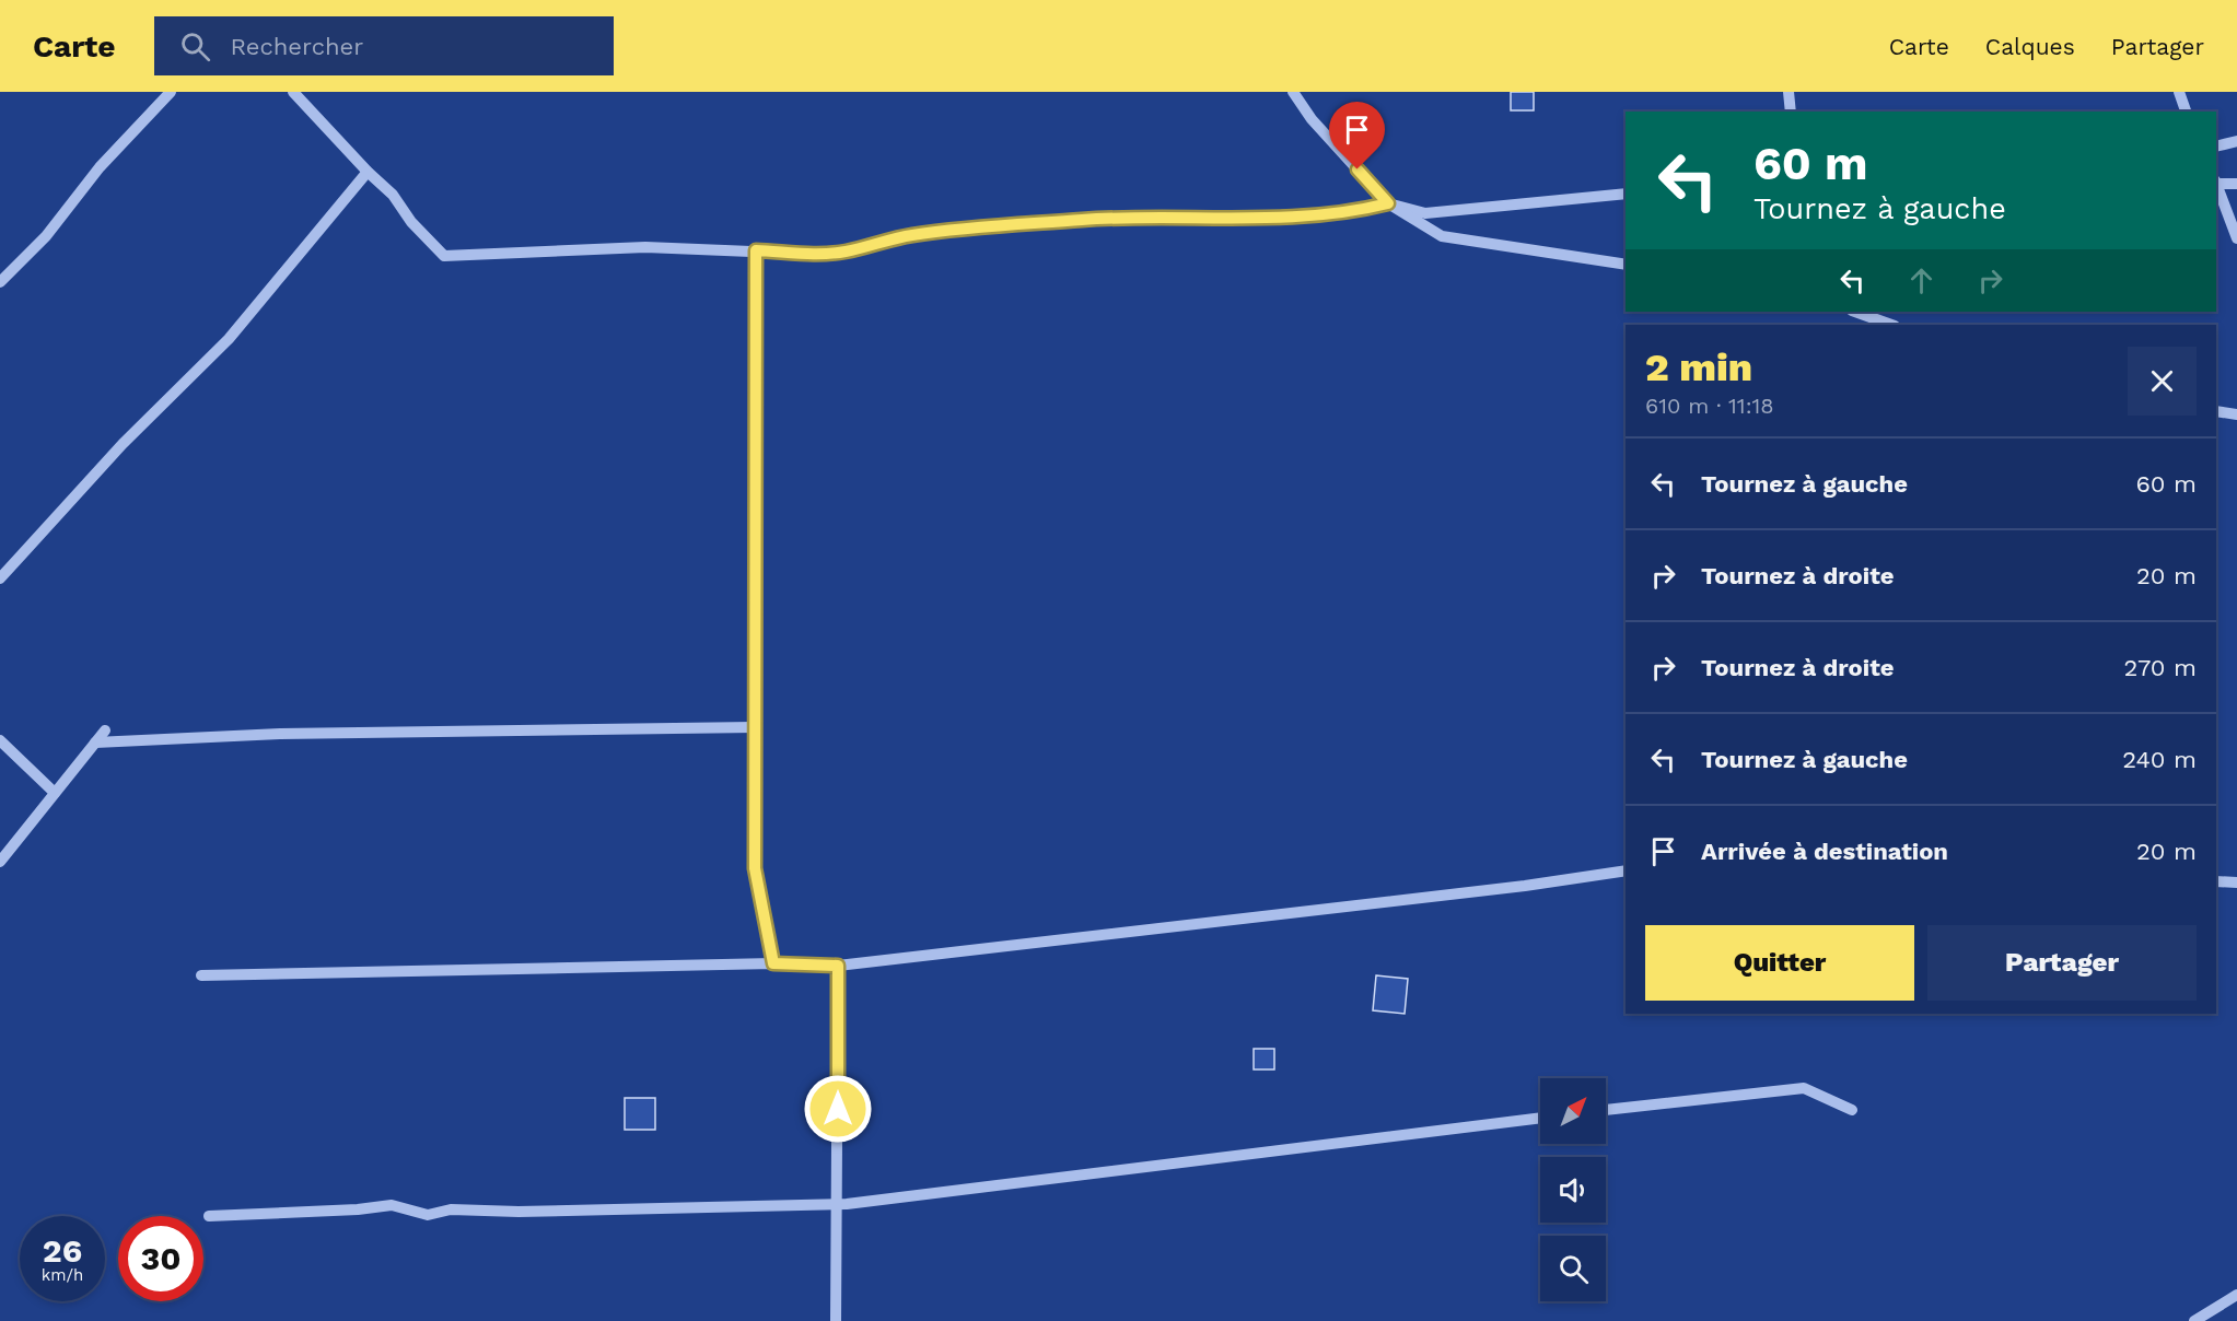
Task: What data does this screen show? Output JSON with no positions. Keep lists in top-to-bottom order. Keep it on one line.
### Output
{"north":"top right","page":{"header":"Carte","search":"Rechercher","nav":["Carte","Calques","Partager"],"turn":["60 m","Tournez à gauche"],"heading":["2 min","610 m · 11:18"],"list":[{"name":"Tournez à gauche","value":"60 m"},{"name":"Tournez à droite","value":"20 m"},{"name":"Tournez à droite","value":"270 m"},{"name":"Tournez à gauche","value":"240 m"},{"name":"Arrivée à destination","value":"20 m"}],"buttons":["Quitter","Partager"],"speed":"26 km/h","limit":"30"}}
